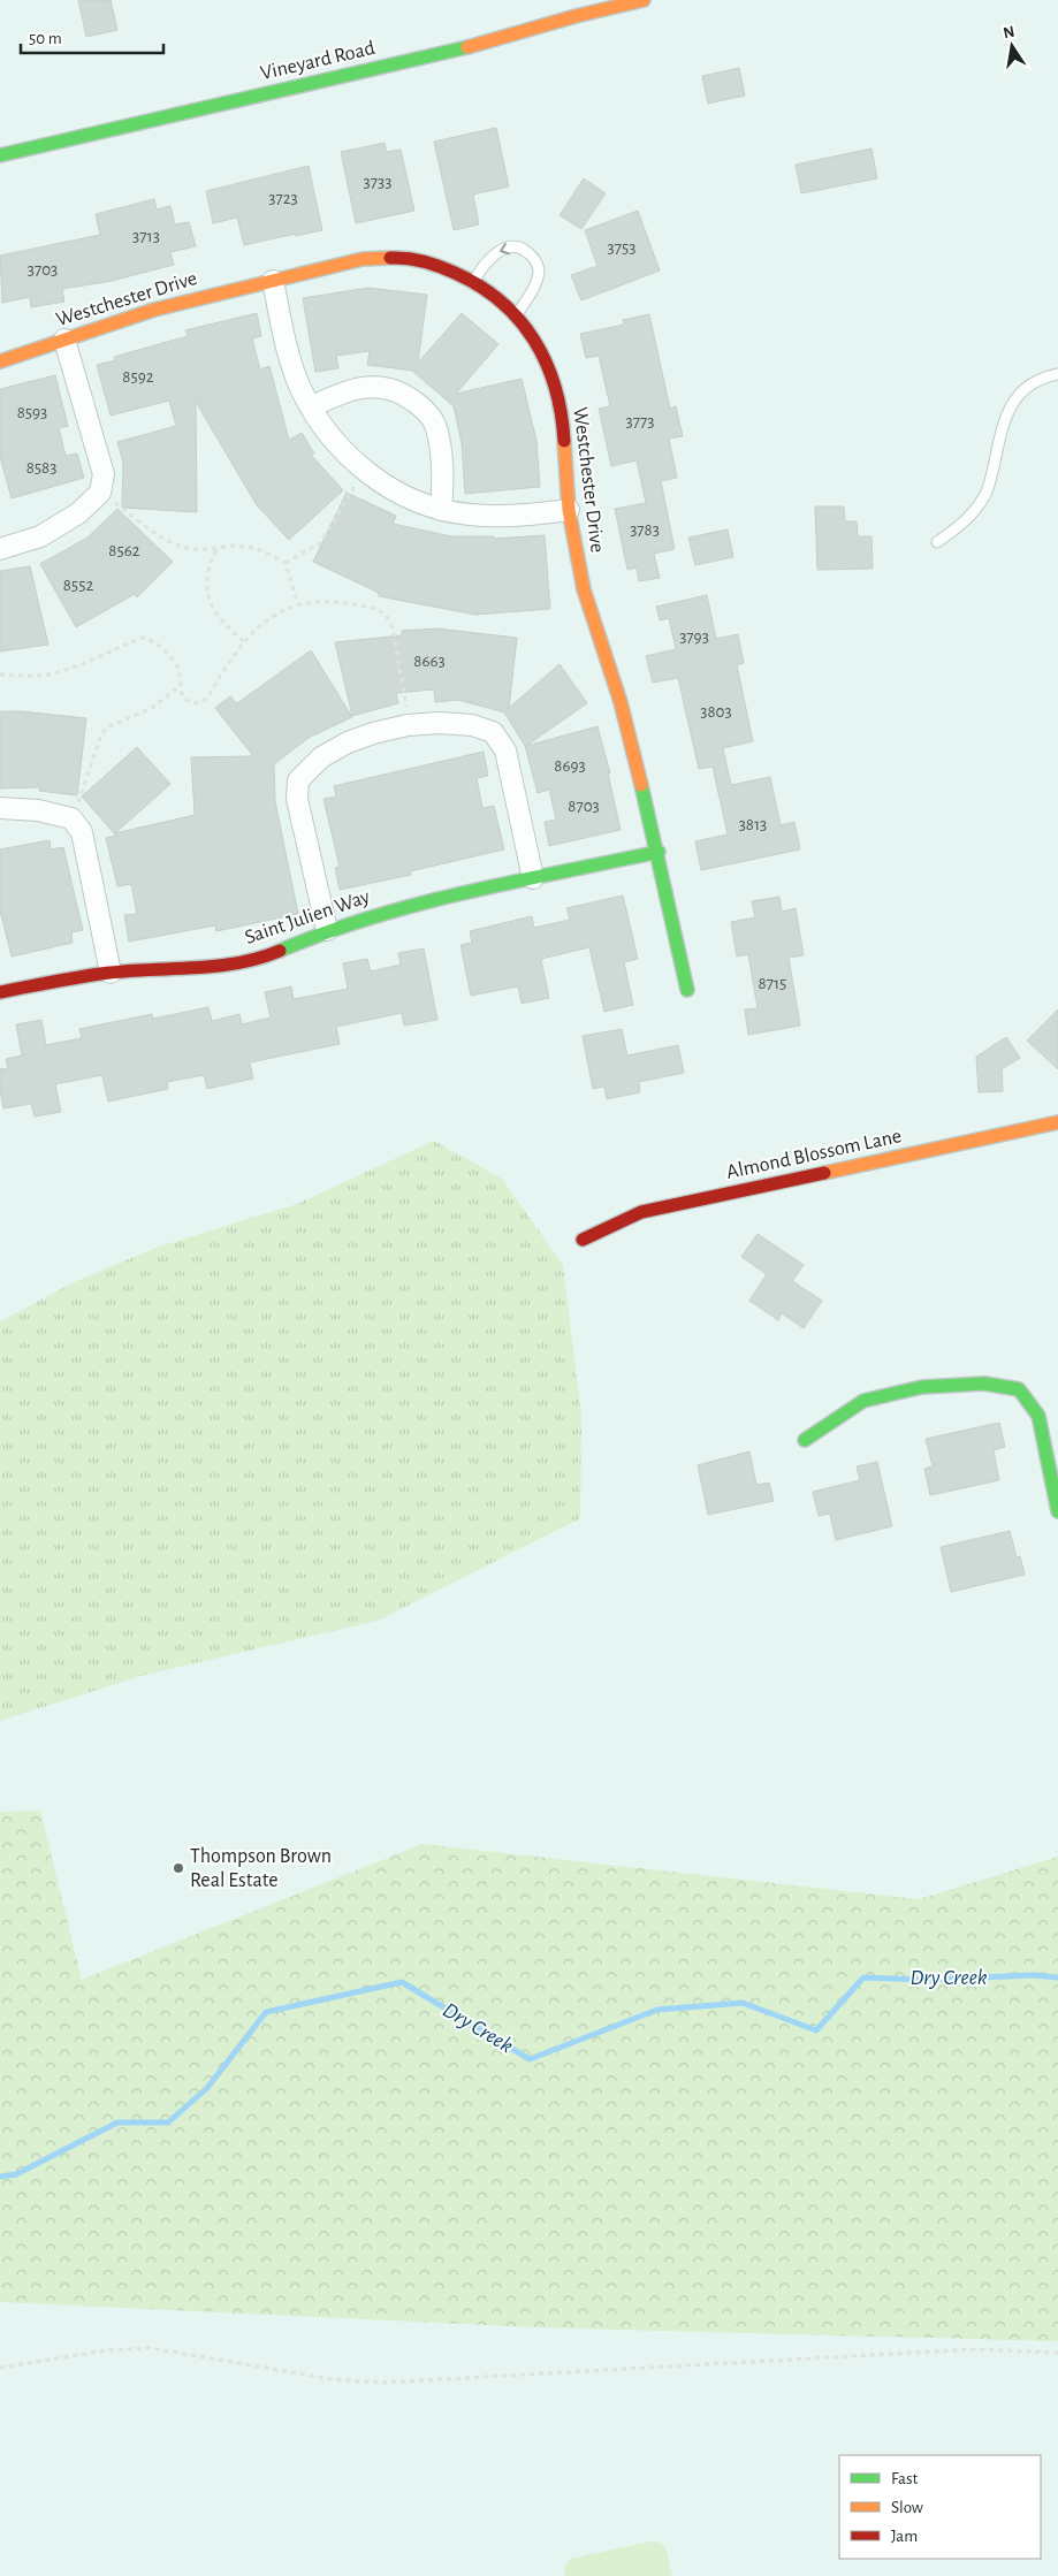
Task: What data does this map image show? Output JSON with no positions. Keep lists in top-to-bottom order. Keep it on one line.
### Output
{"streets":{"street":["Vineyard Road","Westchester Drive","Saint Julien Way","Almond Blossom Lane"]},"crossings":[["Westchester Drive","Saint Julien Way"]],"water":["Dry Creek"],"places":["Thompson Brown Real Estate"],"house_numbers":["3733","3723","3713","3753","3703","8592","8593","3773","8583","3783","8562","8552","3793","8663","3803","8693","8703","3813","8715"],"legend":["Fast","Slow","Jam"],"scale_bar":"50 m","north":"top"}
